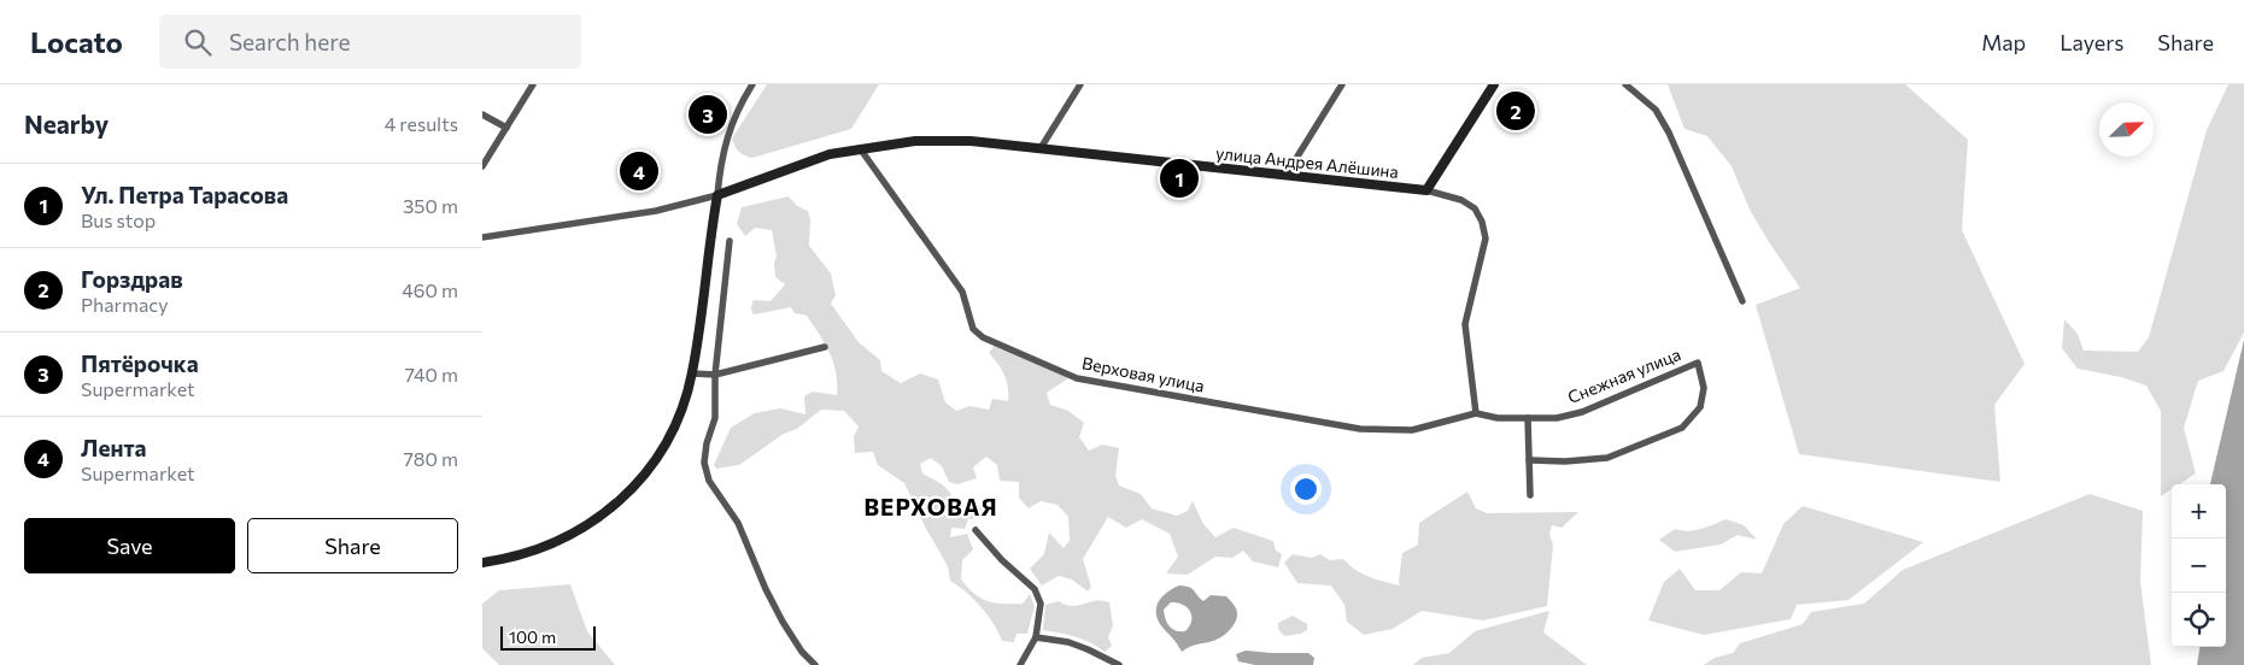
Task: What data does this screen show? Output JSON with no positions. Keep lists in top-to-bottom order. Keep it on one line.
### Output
{"streets":{"street":["улица Андрея Алёшина","Верховая улица","Снежная улица"]},"crossings":[["улица Андрея Алёшина","Верховая улица"],["Верховая улица","Снежная улица"]],"districts":["ВЕРХОВАЯ"],"scale_bar":"100 m","north":"top right","page":{"header":"Locato","search":"Search here","nav":["Map","Layers","Share"],"heading":["Nearby","4 results"],"pins":["2","3","4","1"],"list":[{"mark":"1","name":"Ул. Петра Тарасова","note":"Bus stop","value":"350 m"},{"mark":"2","name":"Горздрав","note":"Pharmacy","value":"460 m"},{"mark":"3","name":"Пятёрочка","note":"Supermarket","value":"740 m"},{"mark":"4","name":"Лента","note":"Supermarket","value":"780 m"}],"map_buttons":["+","−"],"buttons":["Save","Share"],"scale":"100 m"}}
